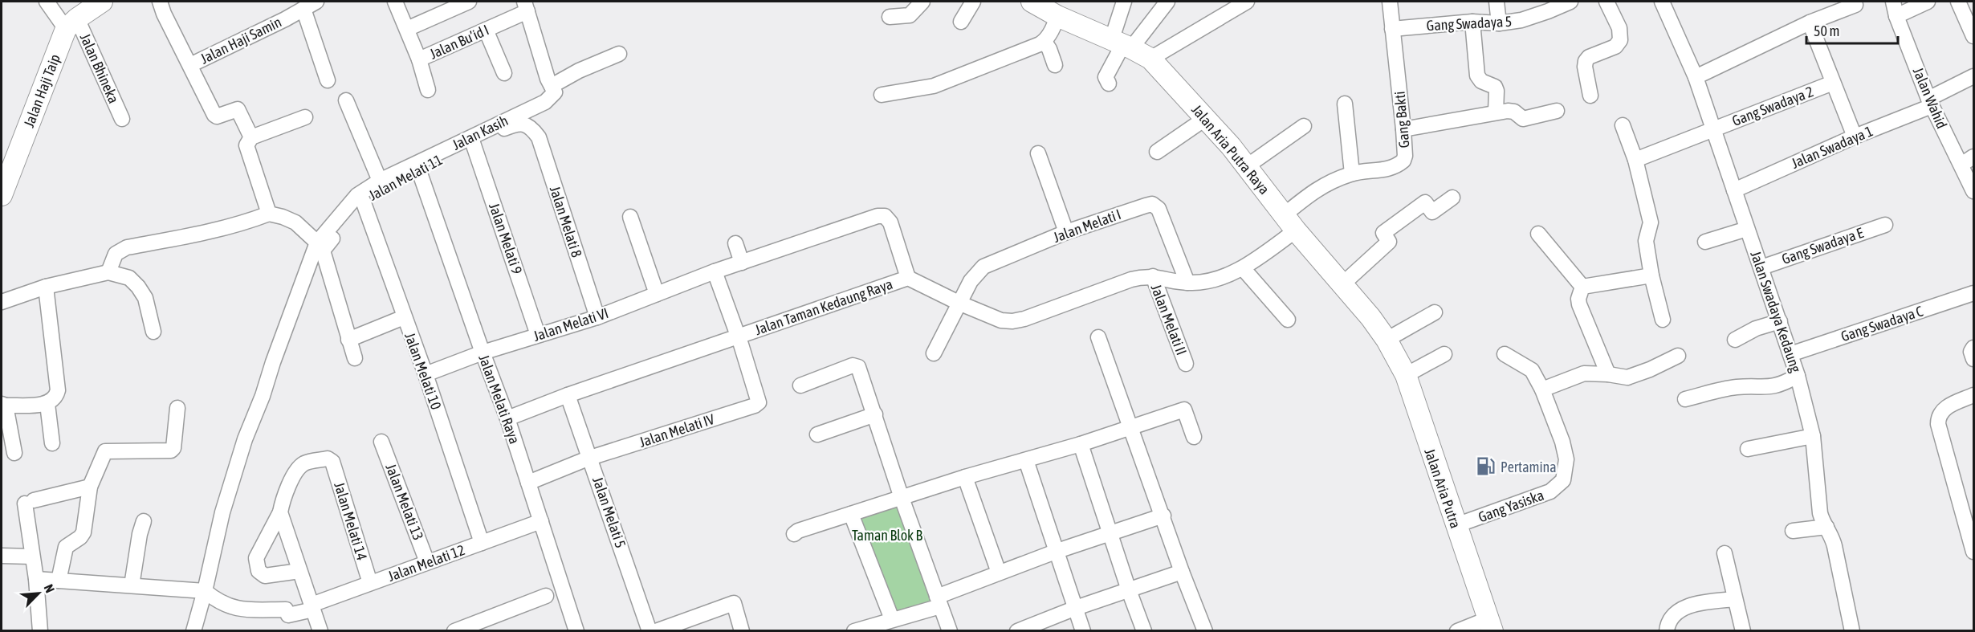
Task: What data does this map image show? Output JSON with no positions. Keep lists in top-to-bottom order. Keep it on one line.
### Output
{"streets":{"main road":["Jalan Haji Taip","Jalan Aria Putra Raya","Jalan Aria Putra"],"street":["Gang Swadaya 5","Jalan Haji Samin","Jalan Bu’id I","Jalan Bhineka","Jalan Wahid","Gang Swadaya 2","Gang Bakti","Jalan Kasih","Jalan Swadaya 1","Jalan Melati 11","Jalan Melati 8","Jalan Melati I","Jalan Melati 9","Gang Swadaya E","Jalan Taman Kedaung Raya","Jalan Swadaya Kedaung","Jalan Melati II","Gang Swadaya C","Jalan Melati VI","Jalan Melati 10","Jalan Melati Raya","Jalan Melati IV","Jalan Melati 13","Gang Yasiska","Jalan Melati 5","Jalan Melati 14","Jalan Melati 12"]},"crossings":[["Gang Swadaya 5","Gang Bakti"],["Jalan Bhineka","Jalan Haji Taip"],["Jalan Wahid","Jalan Swadaya 1"],["Gang Swadaya 2","Jalan Swadaya Kedaung"],["Gang Bakti","Jalan Aria Putra Raya"],["Gang Bakti","Jalan Taman Kedaung Raya"],["Jalan Swadaya 1","Jalan Swadaya Kedaung"],["Jalan Aria Putra Raya","Jalan Taman Kedaung Raya"],["Jalan Aria Putra Raya","Jalan Aria Putra"],["Jalan Melati 11","Jalan Melati 8"],["Jalan Melati 11","Jalan Melati 9"],["Jalan Melati 11","Jalan Melati 10"],["Jalan Melati 11","Jalan Melati Raya"],["Jalan Melati 8","Jalan Melati VI"],["Jalan Melati I","Jalan Taman Kedaung Raya"],["Jalan Melati 9","Jalan Melati VI"],["Gang Swadaya E","Jalan Swadaya Kedaung"],["Jalan Taman Kedaung Raya","Jalan Melati II"],["Jalan Taman Kedaung Raya","Jalan Melati VI"],["Jalan Taman Kedaung Raya","Jalan Melati Raya"],["Jalan Taman Kedaung Raya","Jalan Melati IV"],["Jalan Taman Kedaung Raya","Jalan Melati 5"],["Jalan Swadaya Kedaung","Gang Swadaya C"],["Jalan Melati VI","Jalan Melati 10"],["Jalan Melati VI","Jalan Melati Raya"],["Jalan Melati 10","Jalan Melati 12"],["Jalan Melati Raya","Jalan Melati IV"],["Jalan Melati Raya","Jalan Melati 12"],["Jalan Melati IV","Jalan Melati 5"],["Jalan Aria Putra","Gang Yasiska"],["Jalan Melati 13","Jalan Melati 12"],["Jalan Melati 14","Jalan Melati 12"]],"parks":["Taman Blok B"],"places":{"fuel station":["Pertamina"]},"scale_bar":"50 m","north":"top right"}
